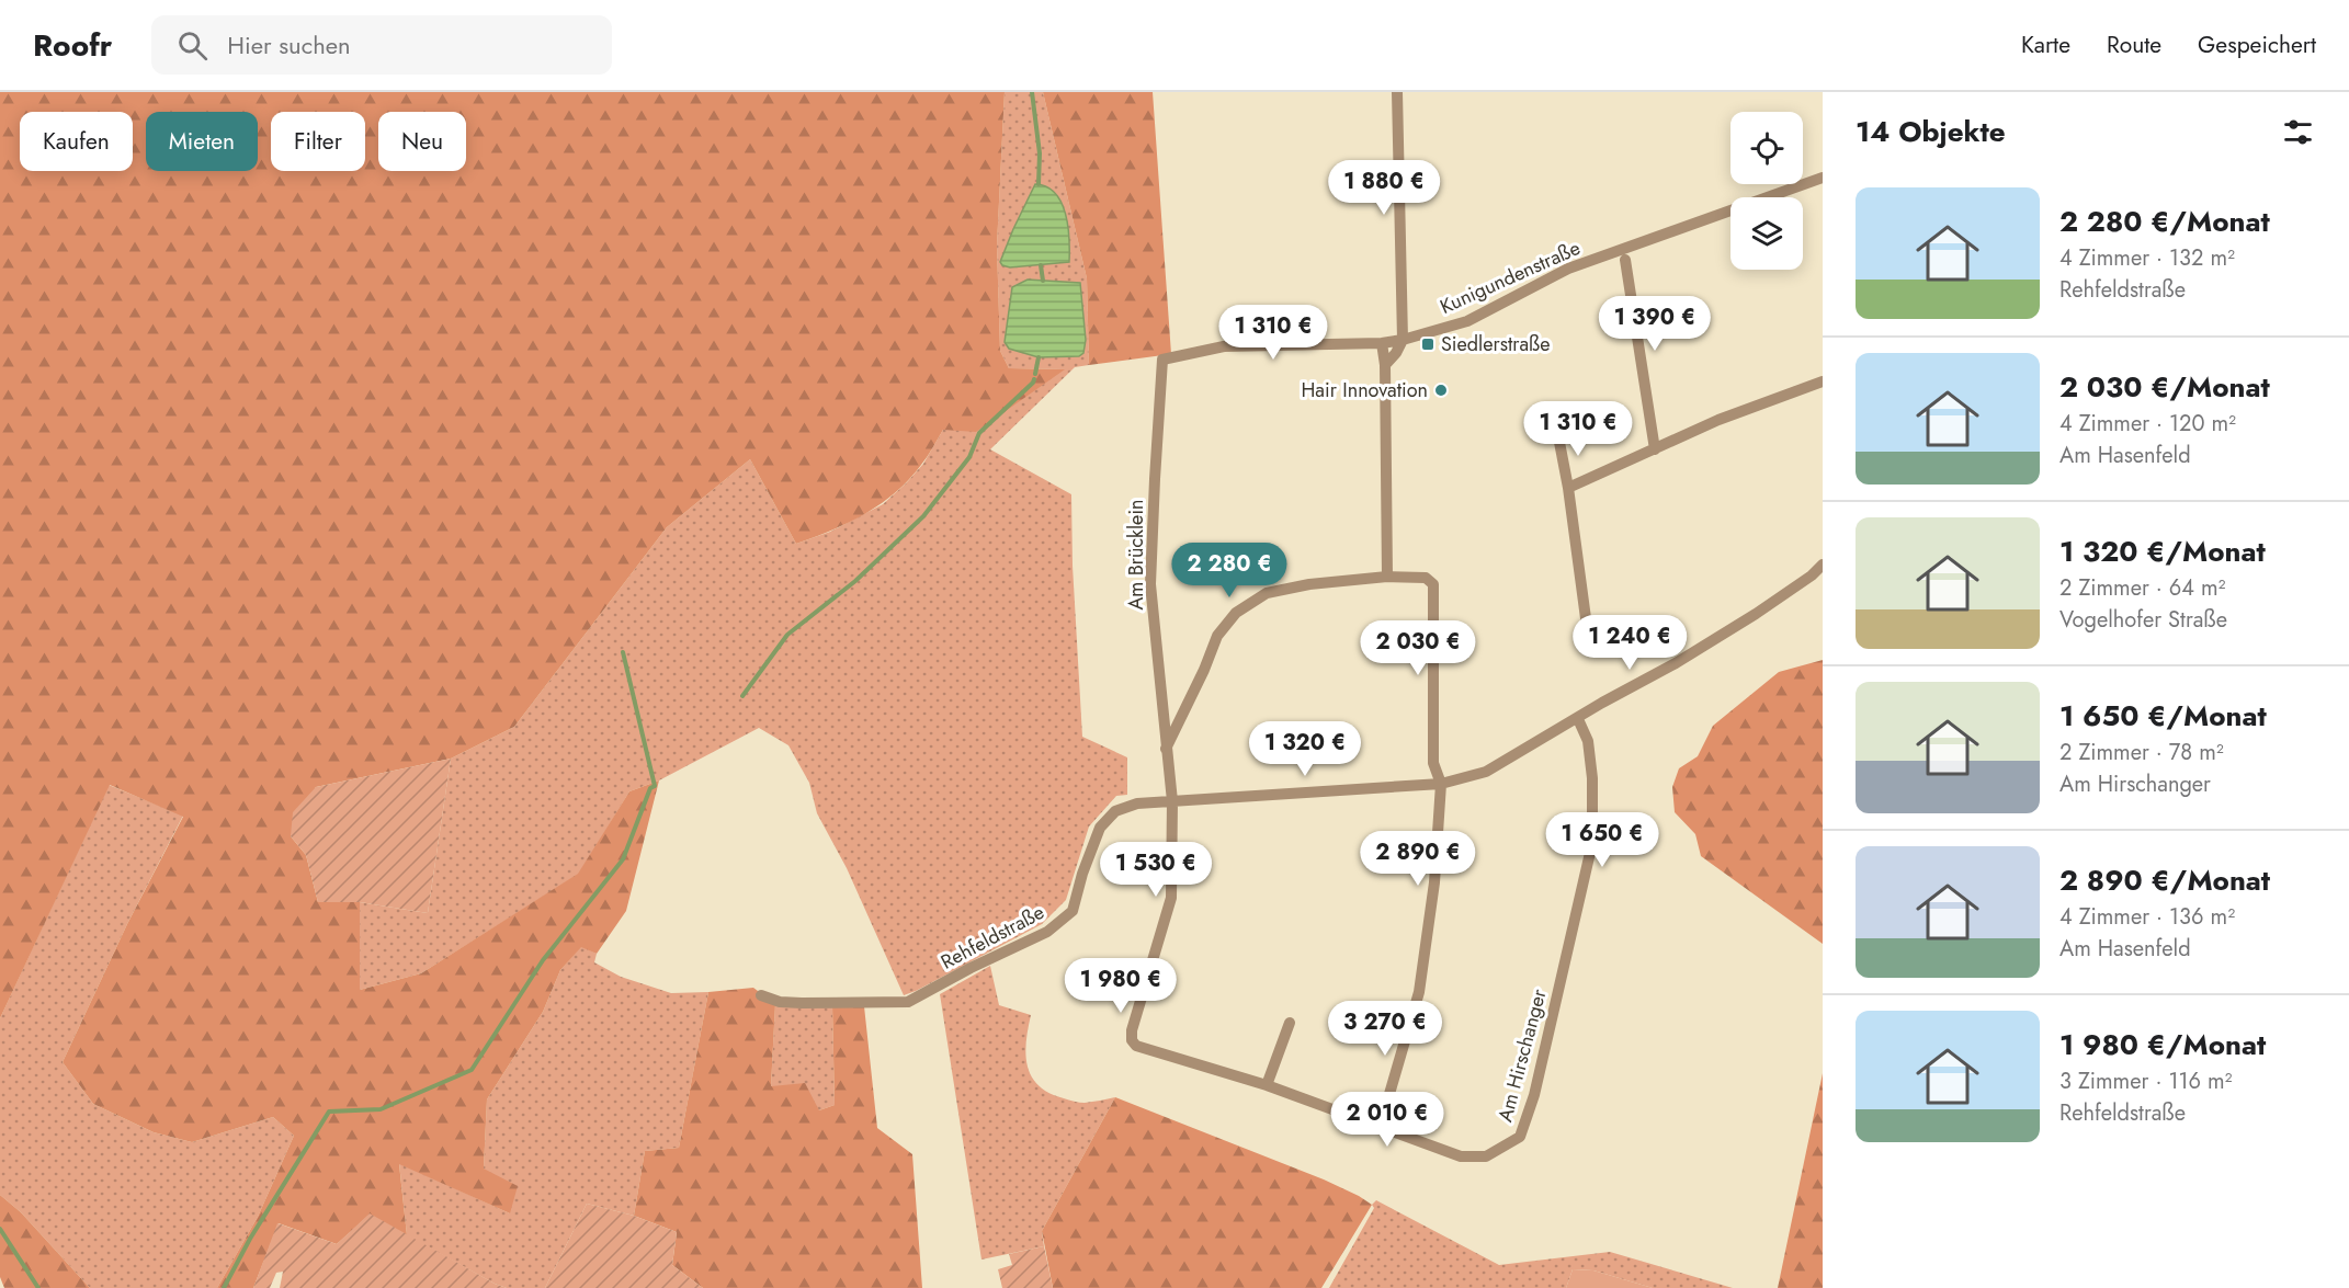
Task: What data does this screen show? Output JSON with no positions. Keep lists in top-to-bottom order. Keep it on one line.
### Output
{"streets":{"street":["Kunigundenstraße","Am Brücklein","Rehfeldstraße","Am Hirschanger"]},"crossings":[["Kunigundenstraße","Am Brücklein"],["Rehfeldstraße","Am Hirschanger"]],"places":{"transit":["Siedlerstraße"],"other":["Hair Innovation"]},"page":{"header":"Roofr","search":"Hier suchen","nav":["Karte","Route","Gespeichert"],"heading":"14 Objekte","chip":["Kaufen","Mieten","Filter","Neu"],"price":["1 880 €","1 390 €","1 310 €","1 310 €","2 280 €","1 240 €","2 030 €","1 320 €","1 650 €","2 890 €","1 530 €","1 980 €","3 270 €","2 010 €"],"list":[{"name":"2 280 €/Monat","note":"4 Zimmer · 132 m² · Rehfeldstraße"},{"name":"2 030 €/Monat","note":"4 Zimmer · 120 m² · Am Hasenfeld"},{"name":"1 320 €/Monat","note":"2 Zimmer · 64 m² · Vogelhofer Straße"},{"name":"1 650 €/Monat","note":"2 Zimmer · 78 m² · Am Hirschanger"},{"name":"2 890 €/Monat","note":"4 Zimmer · 136 m² · Am Hasenfeld"},{"name":"1 980 €/Monat","note":"3 Zimmer · 116 m² · Rehfeldstraße"}]}}
